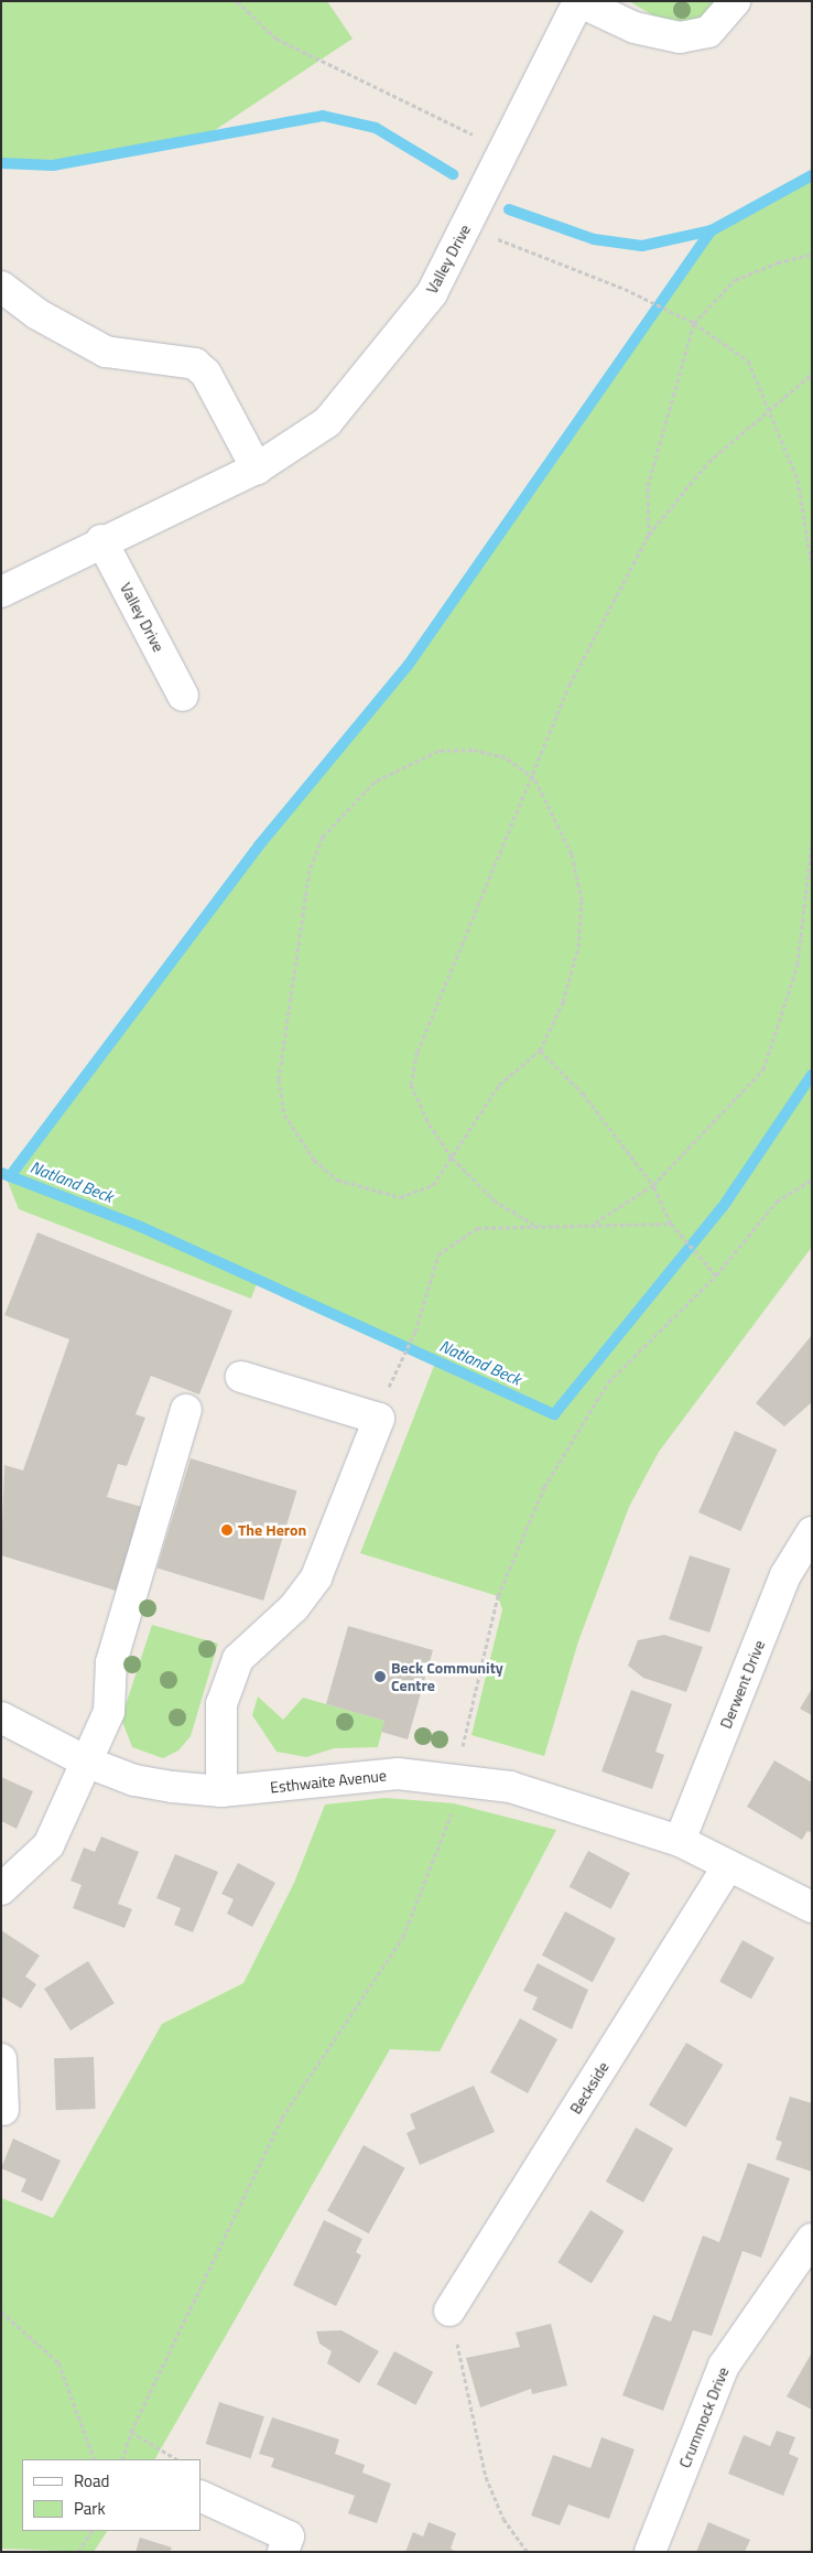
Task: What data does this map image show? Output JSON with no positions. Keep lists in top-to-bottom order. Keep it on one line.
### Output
{"streets":{"street":["Valley Drive","Derwent Drive","Esthwaite Avenue","Beckside","Crummock Drive"]},"crossings":[["Derwent Drive","Esthwaite Avenue"],["Esthwaite Avenue","Beckside"]],"water":["Natland Beck"],"places":["The Heron","Beck Community Centre"],"legend":["Road","Park"]}
